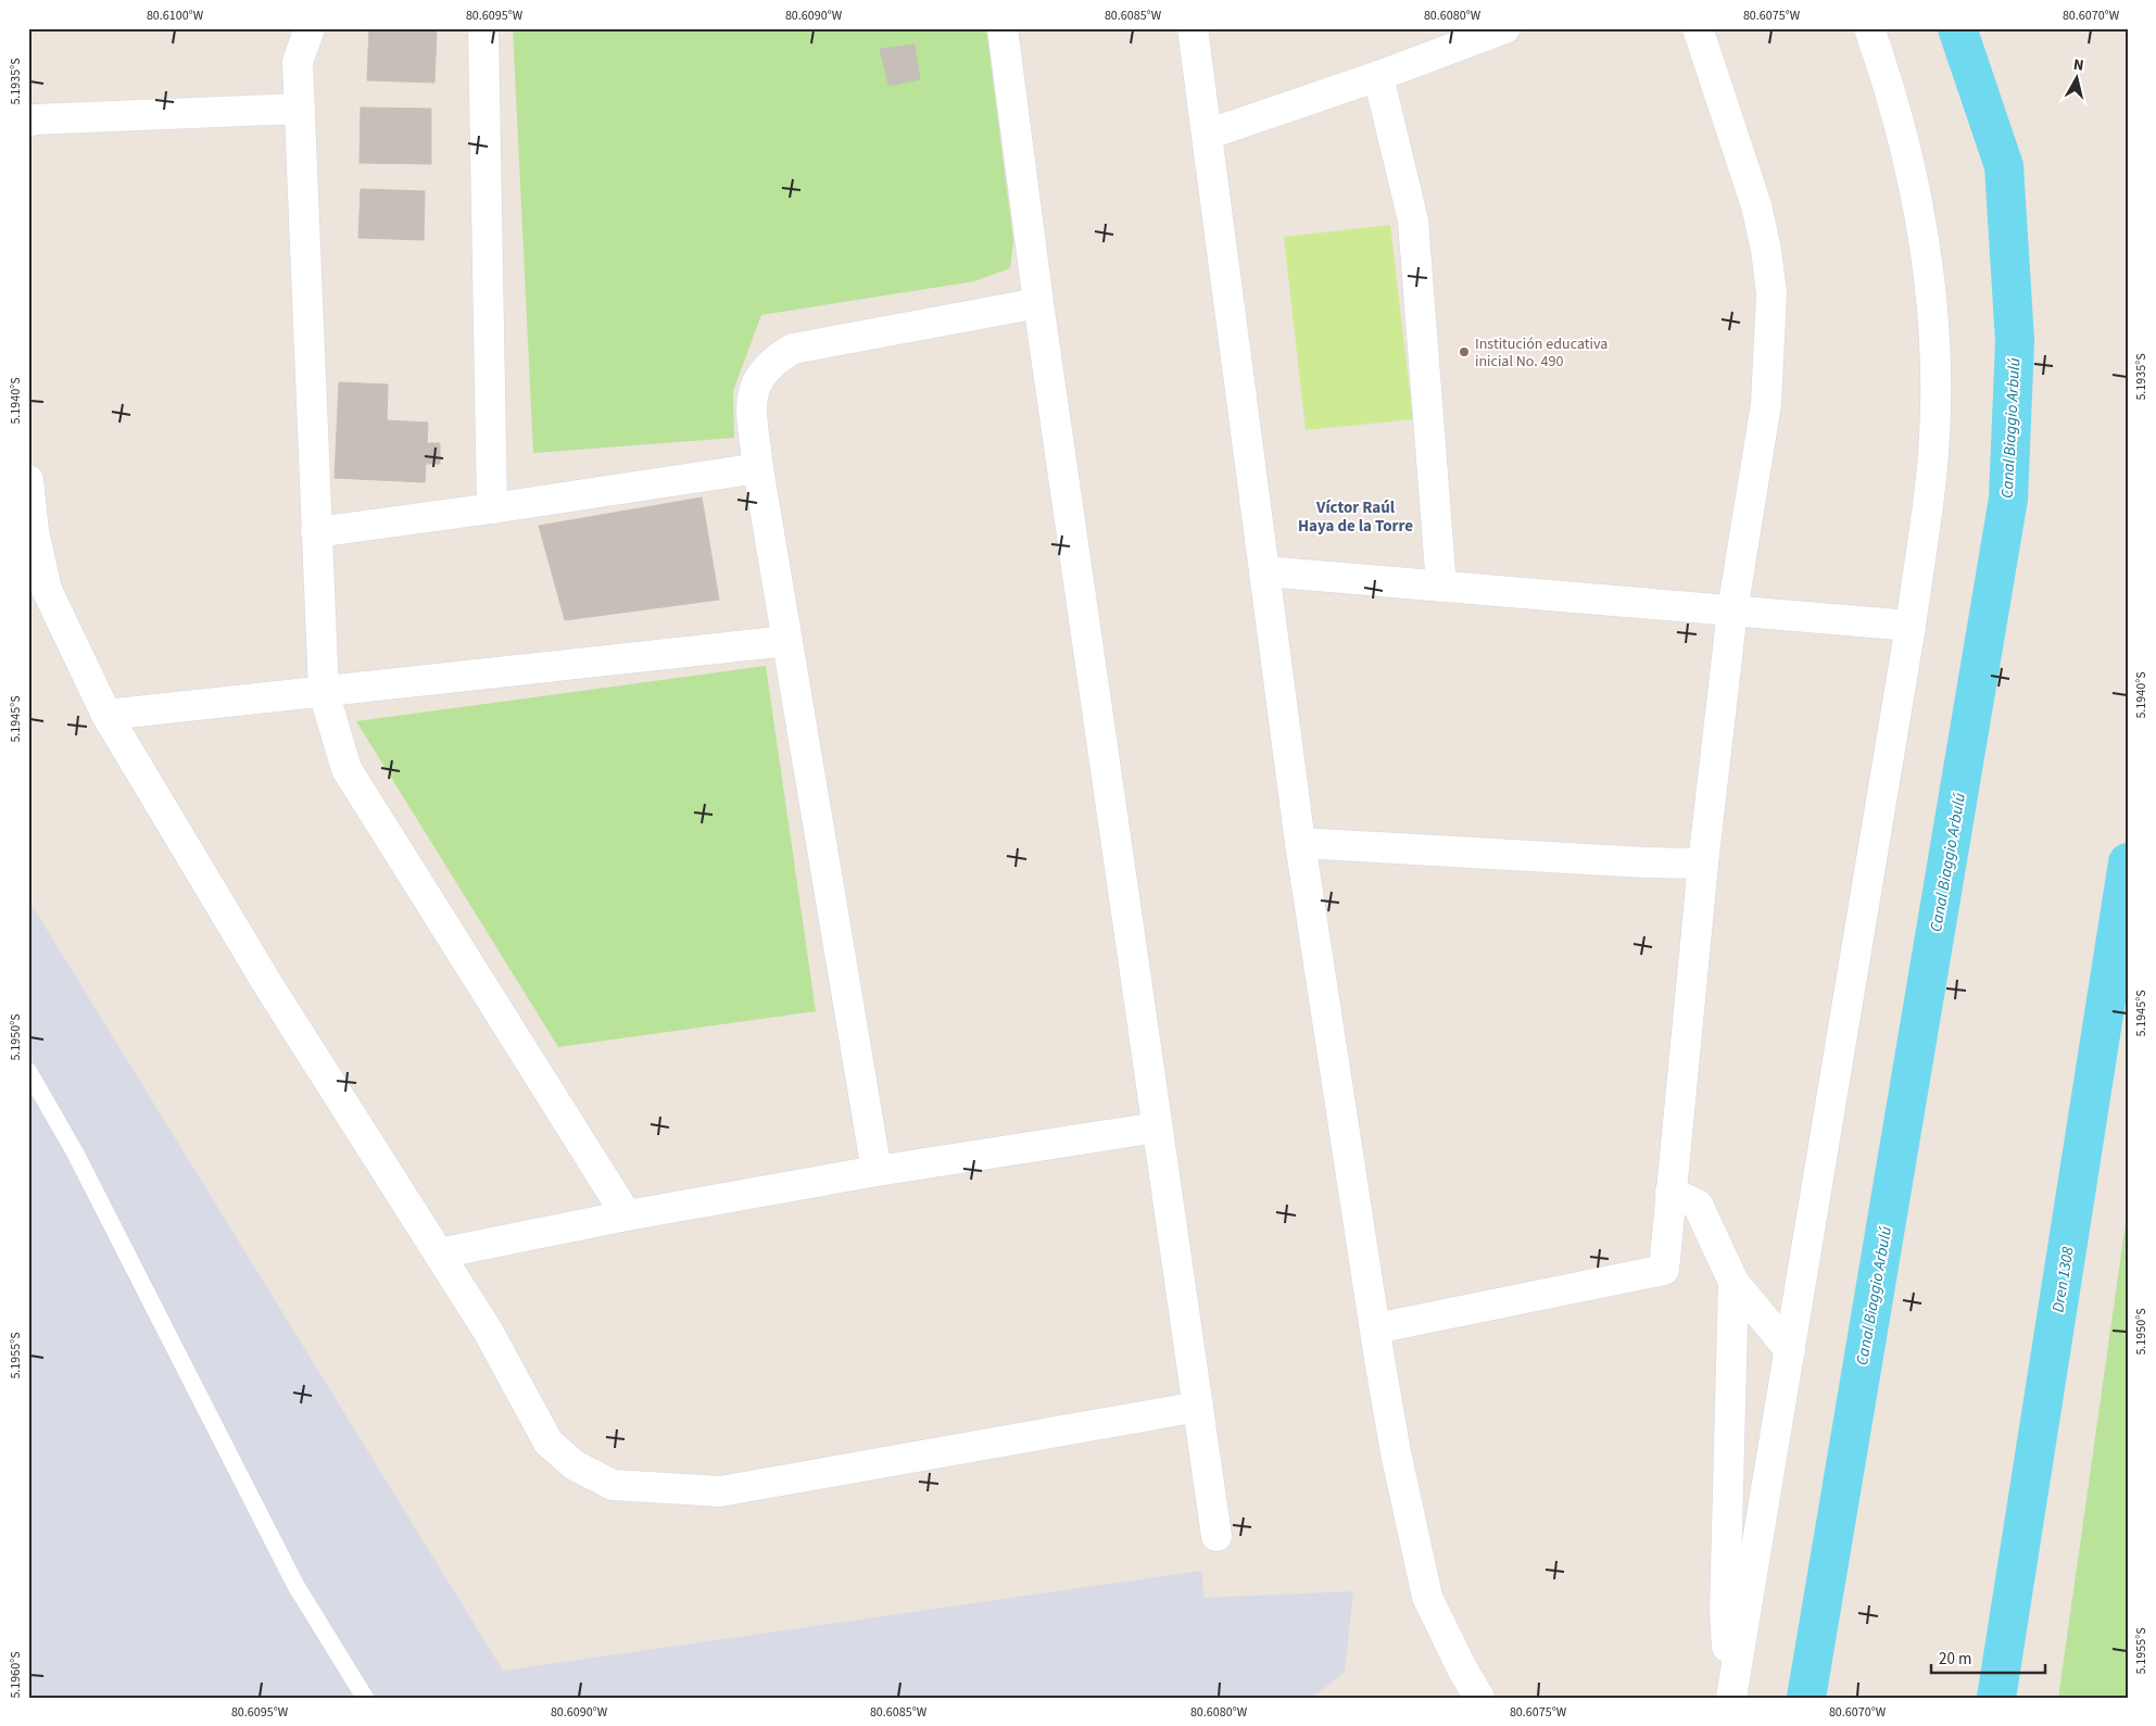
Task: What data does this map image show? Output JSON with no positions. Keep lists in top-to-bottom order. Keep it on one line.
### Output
{"districts":["Víctor Raúl Haya de la Torre"],"water":["Canal Biaggio Arbulú","Dren 1308"],"places":["Institución educativa inicial No. 490"],"scale_bar":"20 m","north":"top","coordinates":["80.6100°W","80.6095°W","80.6090°W","80.6085°W","80.6080°W","80.6075°W","80.6070°W","5.1935°S","5.1940°S","5.1945°S","5.1950°S","5.1955°S","5.1960°S"]}
